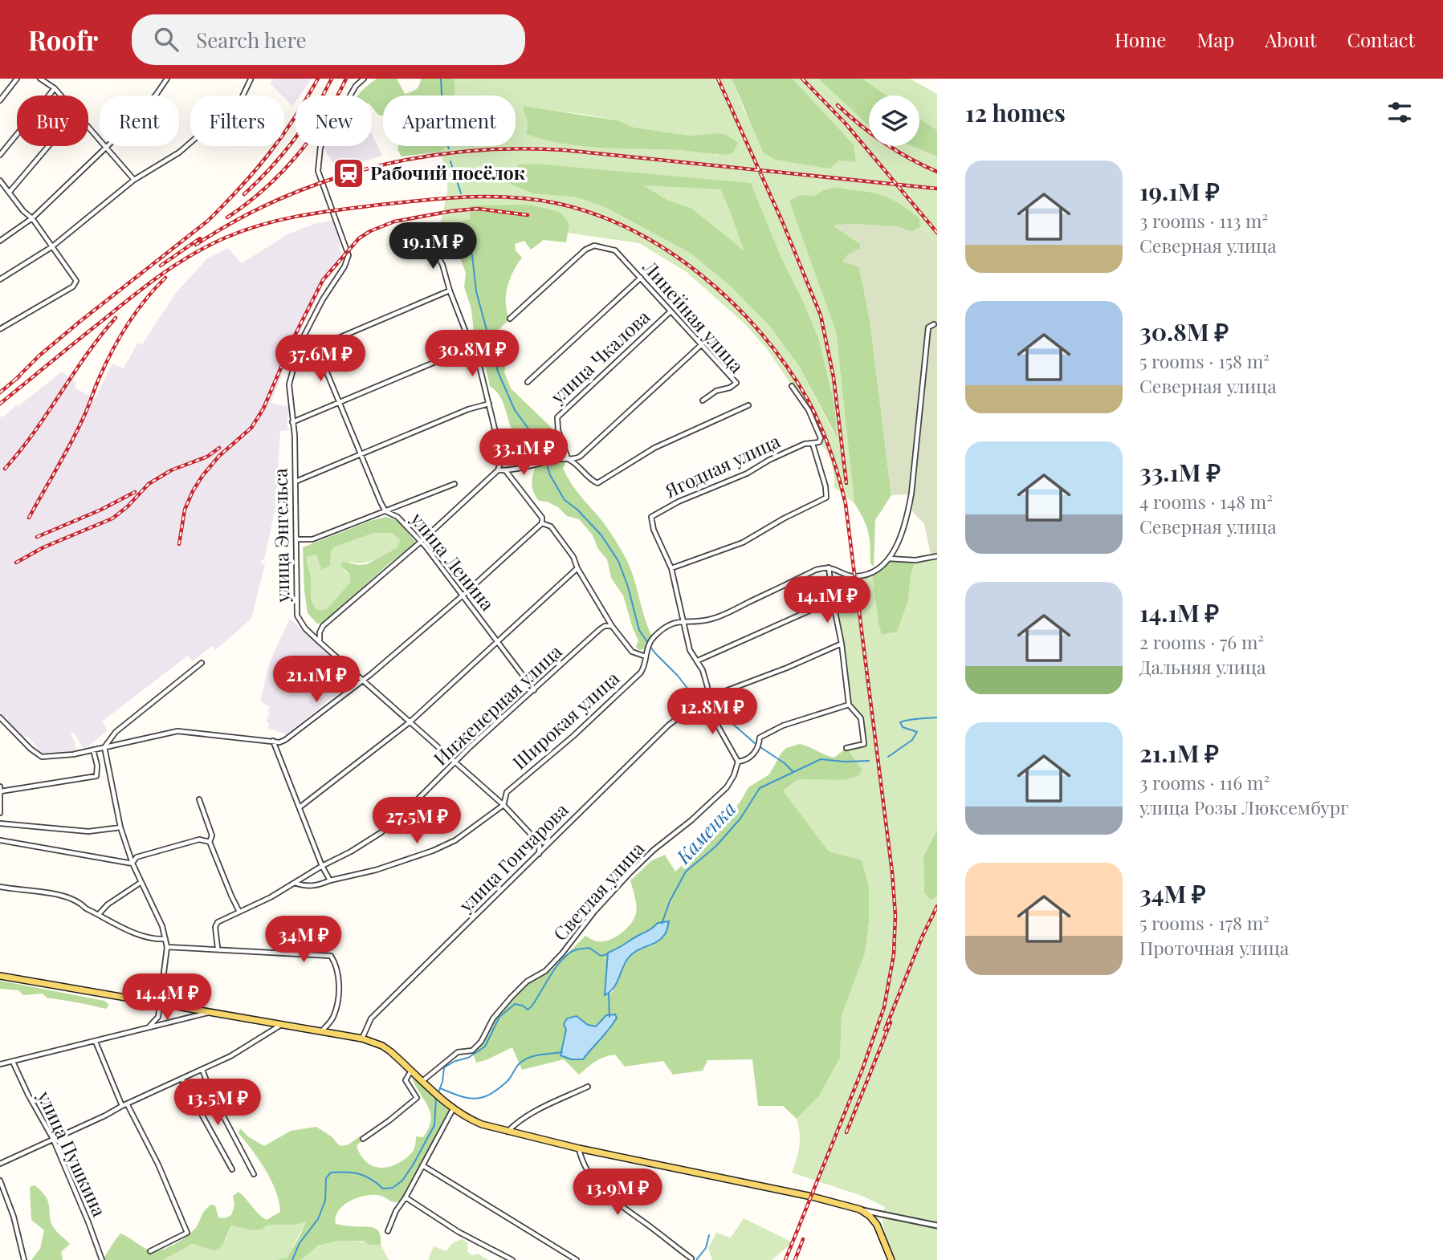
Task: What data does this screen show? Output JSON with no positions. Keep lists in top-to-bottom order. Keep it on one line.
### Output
{"streets":{"street":["Линейная улица","улица Чкалова","Ягодная улица","улица Энгельса","улица Ленина","Инженерная улица","Широкая улица","улица Гончарова","Светлая улица","улица Пушкина"]},"crossings":[["Линейная улица","улица Чкалова"],["улица Энгельса","Инженерная улица"],["улица Энгельса","Широкая улица"],["улица Ленина","Инженерная улица"]],"water":["Каменка"],"places":{"station":["Рабочий посёлок"]},"page":{"header":"Roofr","search":"Search here","nav":["Home","Map","About","Contact"],"heading":"12 homes","chip":["Buy","Rent","Filters","New","Apartment"],"list":[{"name":"19.1M ₽","note":"3 rooms · 113 m² · Северная улица"},{"name":"30.8M ₽","note":"5 rooms · 158 m² · Северная улица"},{"name":"33.1M ₽","note":"4 rooms · 148 m² · Северная улица"},{"name":"14.1M ₽","note":"2 rooms · 76 m² · Дальняя улица"},{"name":"21.1M ₽","note":"3 rooms · 116 m² · улица Розы Люксембург"},{"name":"34M ₽","note":"5 rooms · 178 m² · Проточная улица"}],"price":["19.1M ₽","30.8M ₽","37.6M ₽","33.1M ₽","14.1M ₽","21.1M ₽","12.8M ₽","27.5M ₽","34M ₽","14.4M ₽","13.5M ₽","13.9M ₽"]}}
